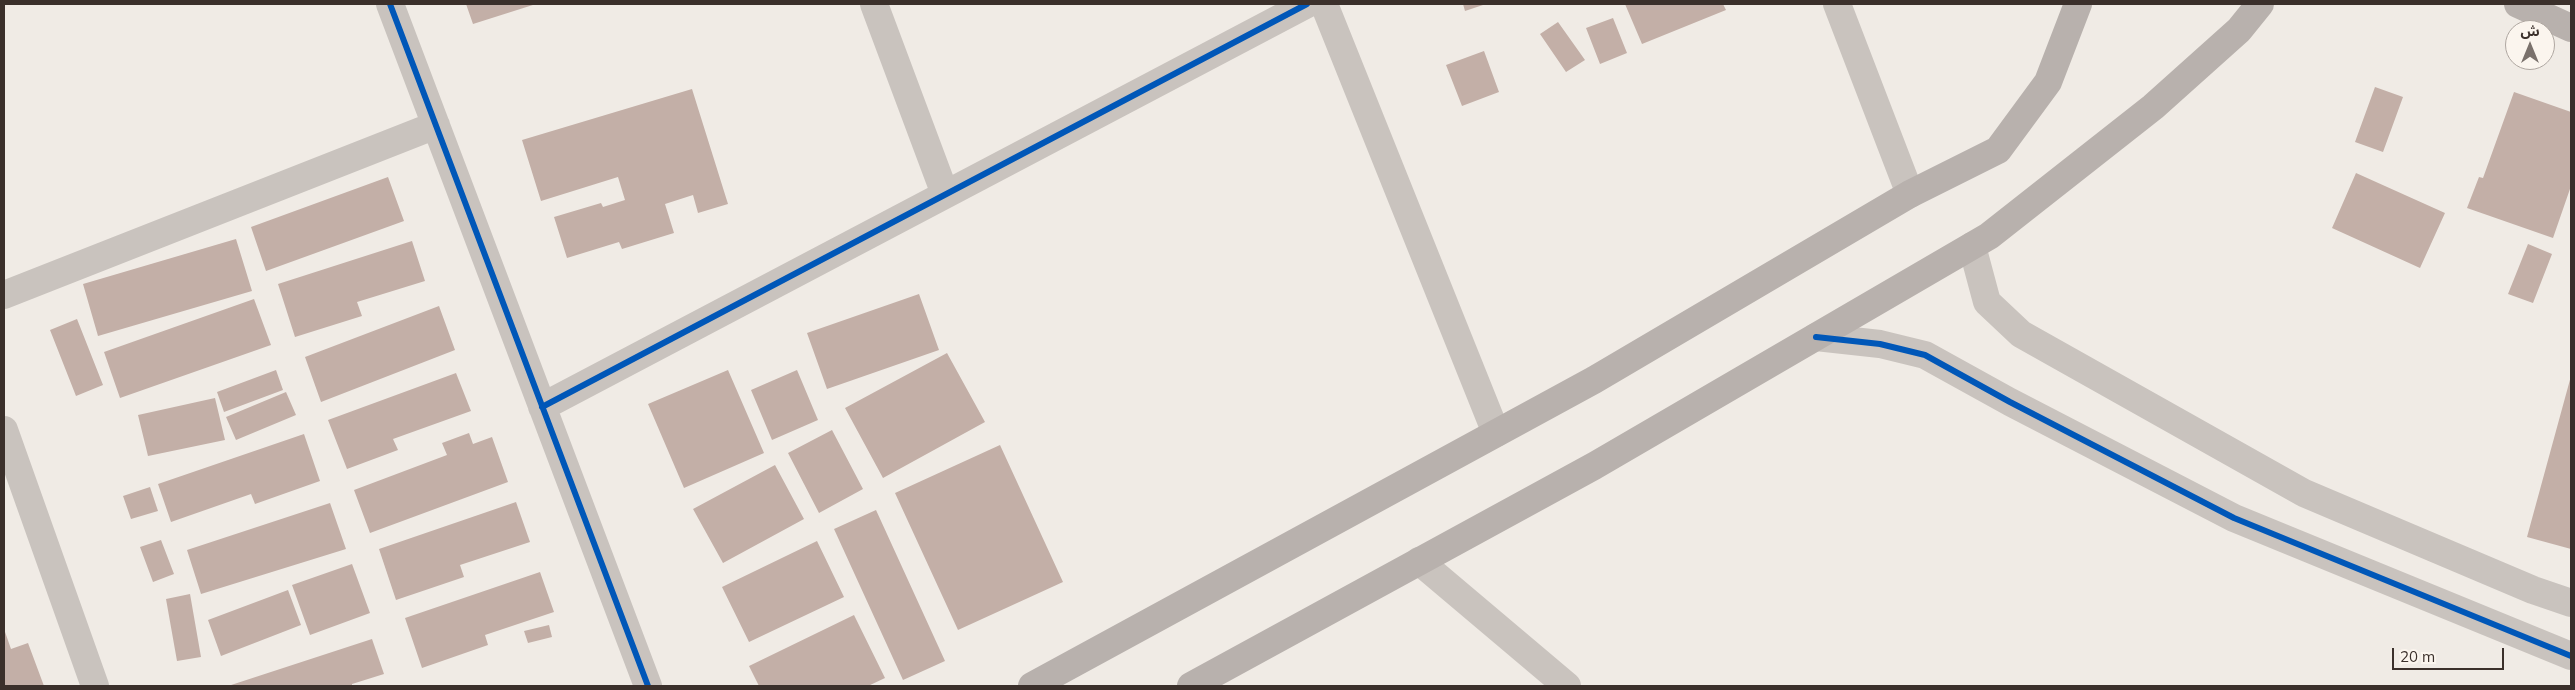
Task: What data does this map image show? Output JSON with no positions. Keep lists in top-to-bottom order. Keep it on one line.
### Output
{"scale_bar":"20 m","north":"top"}
